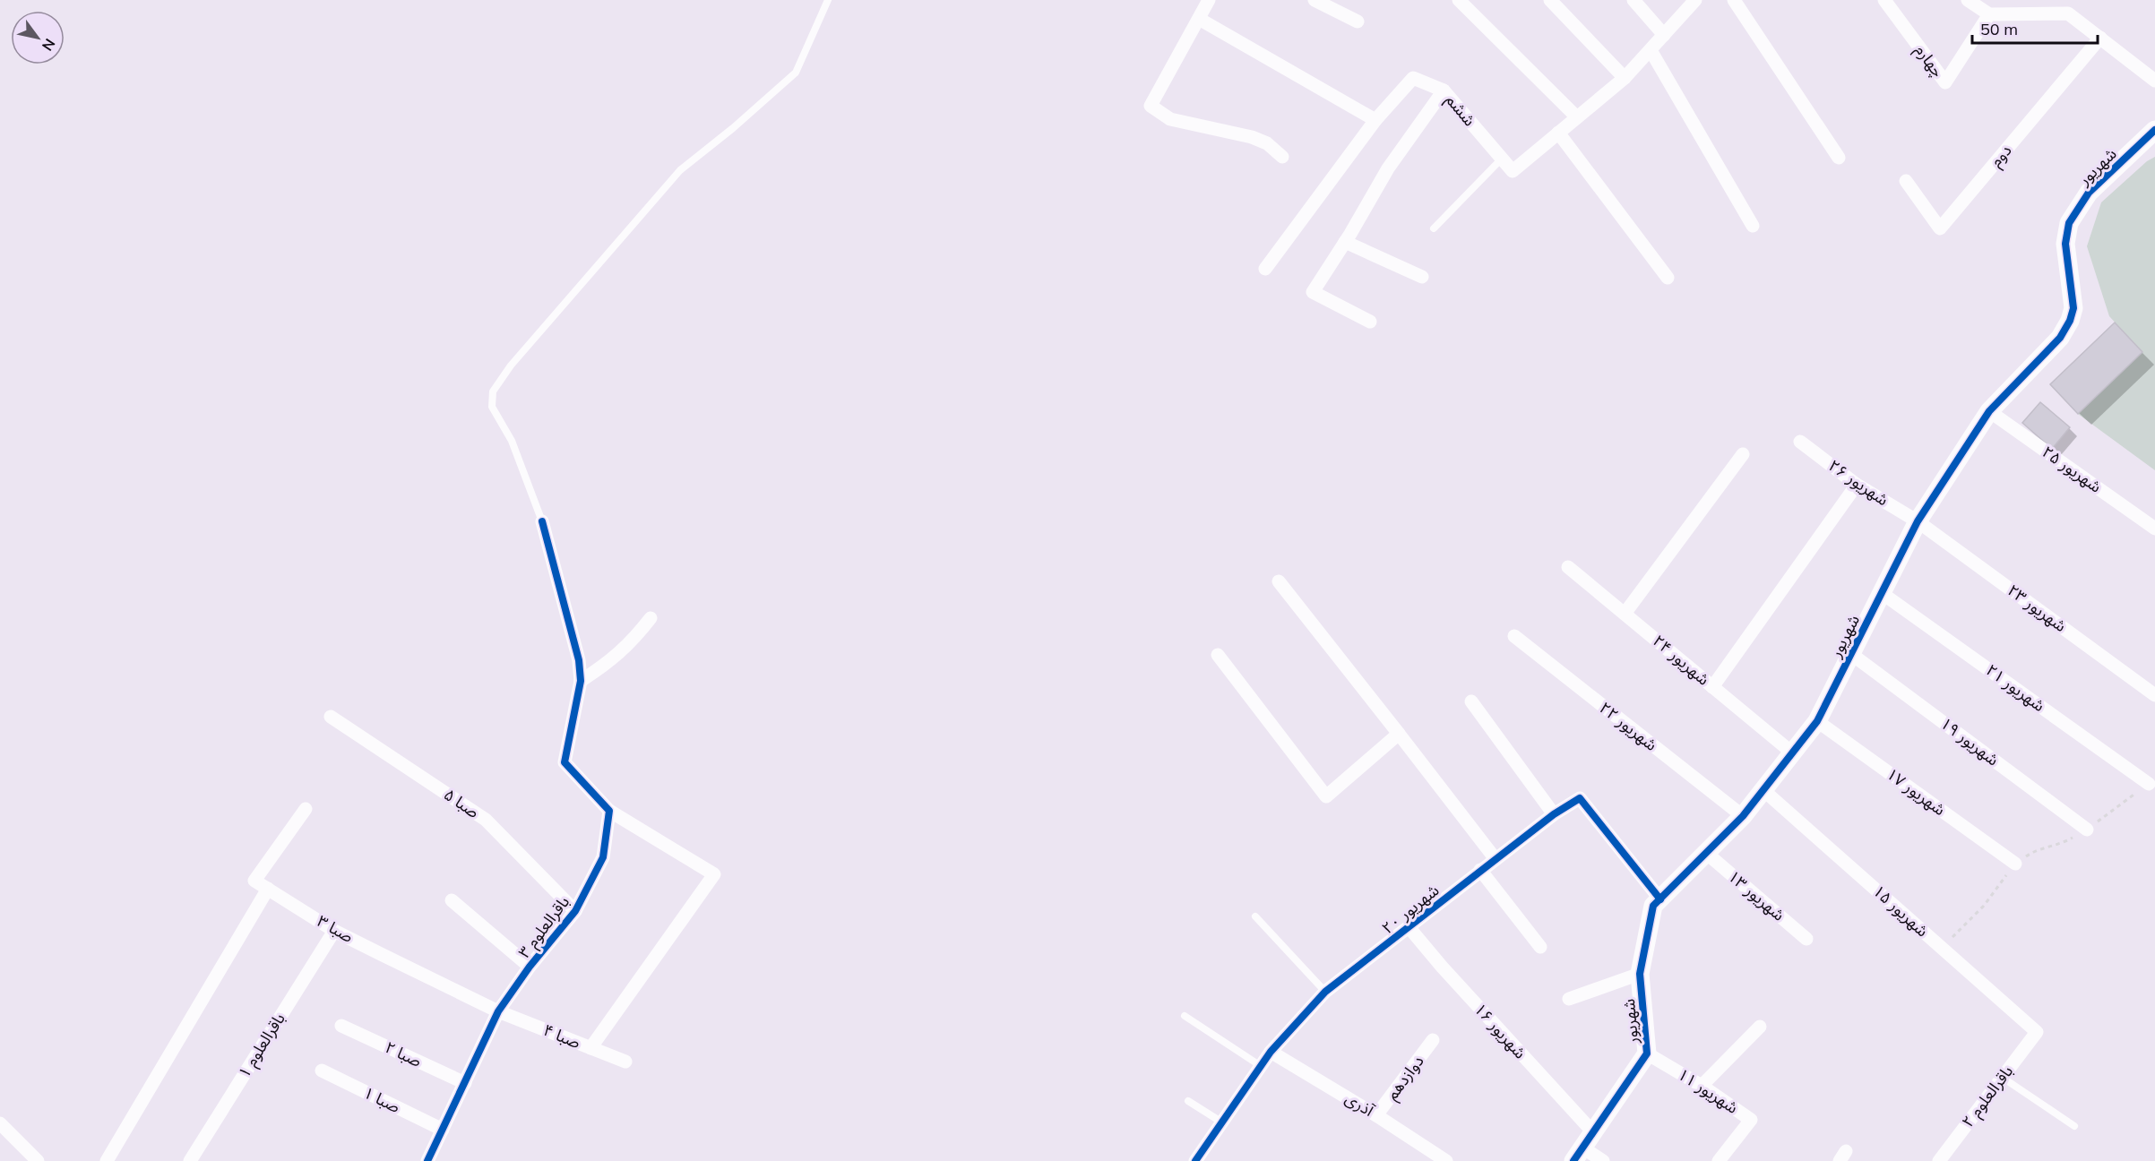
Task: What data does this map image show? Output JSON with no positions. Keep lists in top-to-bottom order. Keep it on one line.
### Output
{"streets":{"street":["چهارم","ششم","دوم","شهریور","شهریور ۲۵","شهریور ۲۶","شهریور ۲۳","شهریور ۲۴","شهریور ۲۱","شهریور ۲۲","شهریور ۱۹","شهریور ۱۷","صبا ۵","شهریور ۱۳","شهریور ۲۰","شهریور ۱۵","باقرالعلوم ۳","صبا ۳","شهریور ۱۶","صبا ۴","باقرالعلوم ۱","صبا ۲","دوازدهم","شهریور ۱۱","باقرالعلوم ۲","صبا ۱","آذری"]},"crossings":[["شهریور","شهریور ۲۵"],["شهریور","شهریور ۲۶"],["شهریور","شهریور ۲۳"],["شهریور","شهریور ۲۴"],["شهریور","شهریور ۲۱"],["شهریور","شهریور ۲۲"],["شهریور","شهریور ۱۹"],["شهریور","شهریور ۱۷"],["شهریور","شهریور ۱۳"],["شهریور","شهریور ۲۰"],["شهریور","شهریور ۱۵"],["شهریور","شهریور ۱۶"],["شهریور","شهریور ۱۱"],["شهریور ۲۶","شهریور ۲۳"],["صبا ۵","باقرالعلوم ۳"],["شهریور ۲۰","شهریور ۱۶"],["شهریور ۲۰","آذری"],["شهریور ۱۵","باقرالعلوم ۲"],["باقرالعلوم ۳","صبا ۳"],["باقرالعلوم ۳","صبا ۴"],["باقرالعلوم ۳","صبا ۲"],["باقرالعلوم ۳","صبا ۱"],["صبا ۳","صبا ۴"],["صبا ۳","باقرالعلوم ۱"],["دوازدهم","آذری"]],"scale_bar":"50 m","north":"bottom right"}
